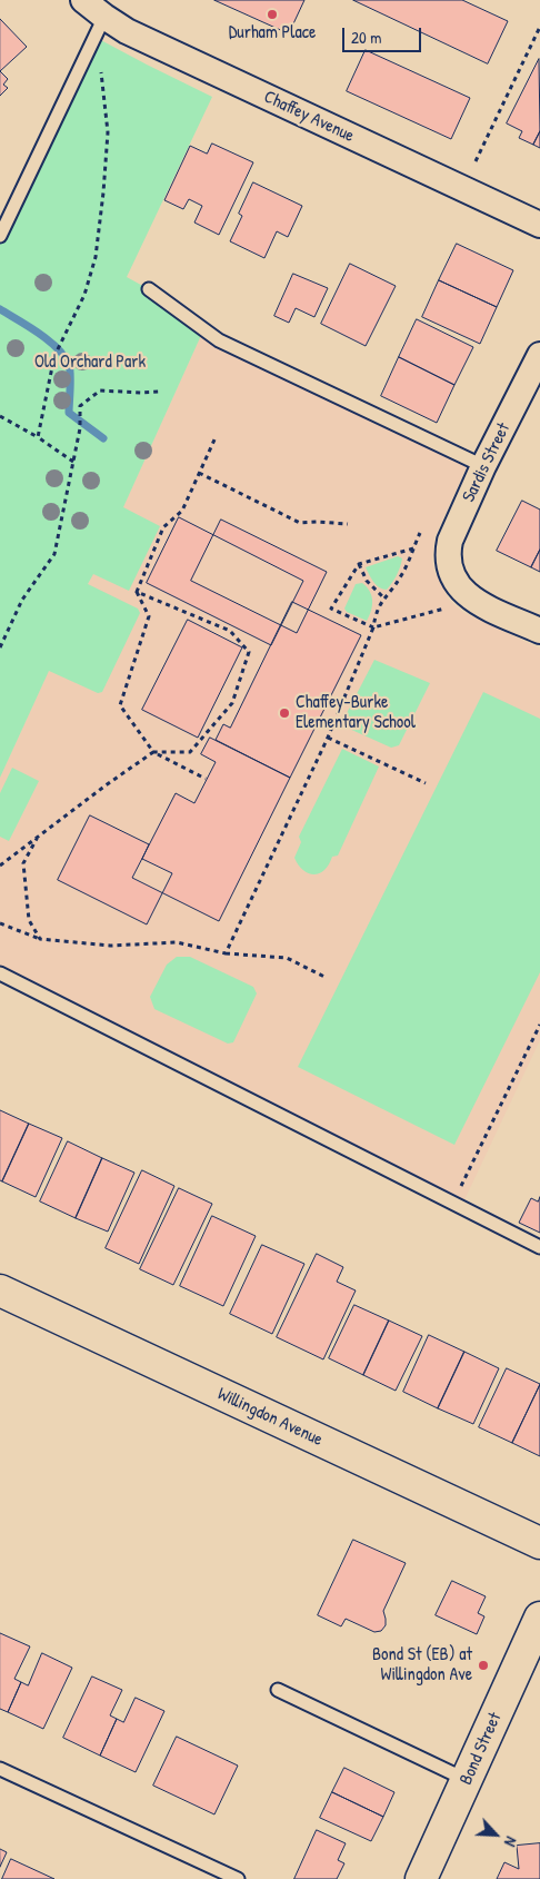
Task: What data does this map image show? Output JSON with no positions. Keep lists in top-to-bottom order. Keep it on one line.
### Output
{"streets":{"main road":["Willingdon Avenue","Bond Street"],"street":["Chaffey Avenue","Sardis Street"]},"parks":["Old Orchard Park"],"places":["Durham Place","Chaffey-Burke Elementary School","Bond St (EB) at Willingdon Ave"],"scale_bar":"20 m","north":"bottom right"}
